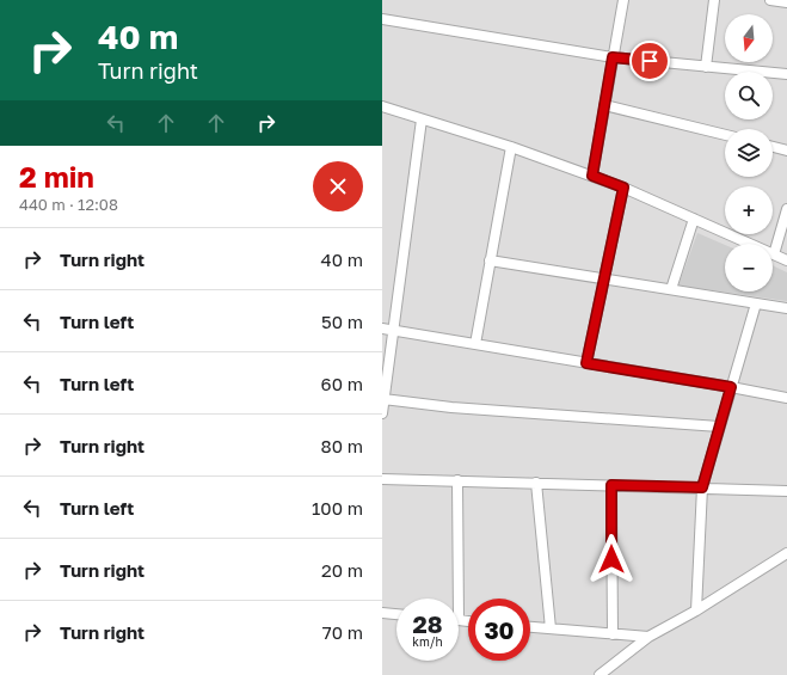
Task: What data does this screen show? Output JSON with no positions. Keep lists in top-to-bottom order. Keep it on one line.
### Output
{"north":"bottom","page":{"turn":["40 m","Turn right"],"map_buttons":["+","−"],"heading":["2 min","440 m · 12:08"],"list":[{"name":"Turn right","value":"40 m"},{"name":"Turn left","value":"50 m"},{"name":"Turn left","value":"60 m"},{"name":"Turn right","value":"80 m"},{"name":"Turn left","value":"100 m"},{"name":"Turn right","value":"20 m"},{"name":"Turn right","value":"70 m"}],"speed":"28 km/h","limit":"30"}}
